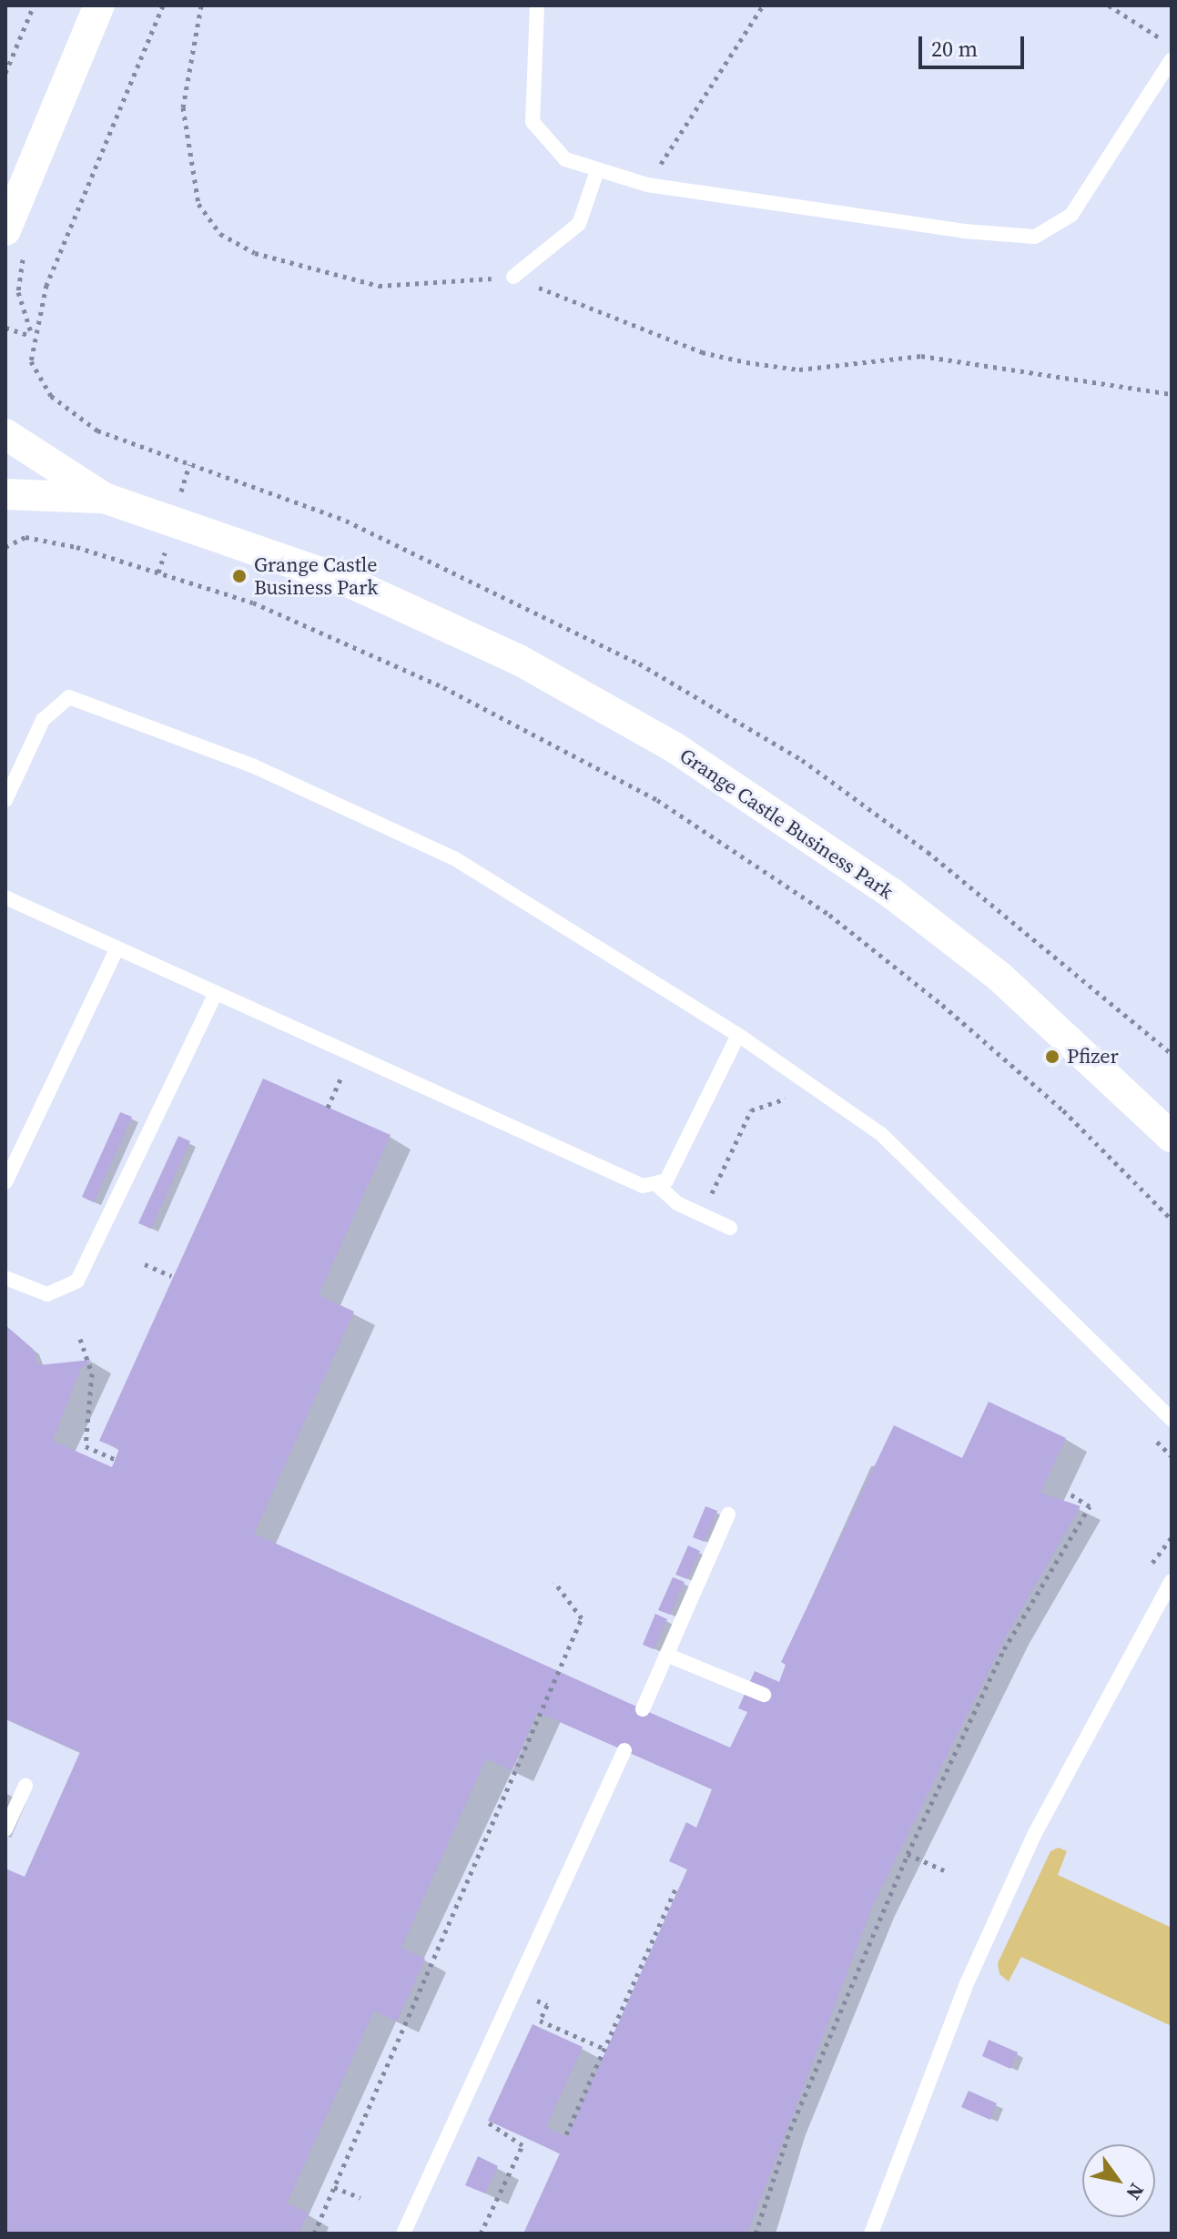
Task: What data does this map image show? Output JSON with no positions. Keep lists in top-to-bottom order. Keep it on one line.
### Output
{"streets":{"street":["Grange Castle Business Park"]},"places":["Grange Castle Business Park","Pfizer"],"scale_bar":"20 m","north":"bottom right"}
